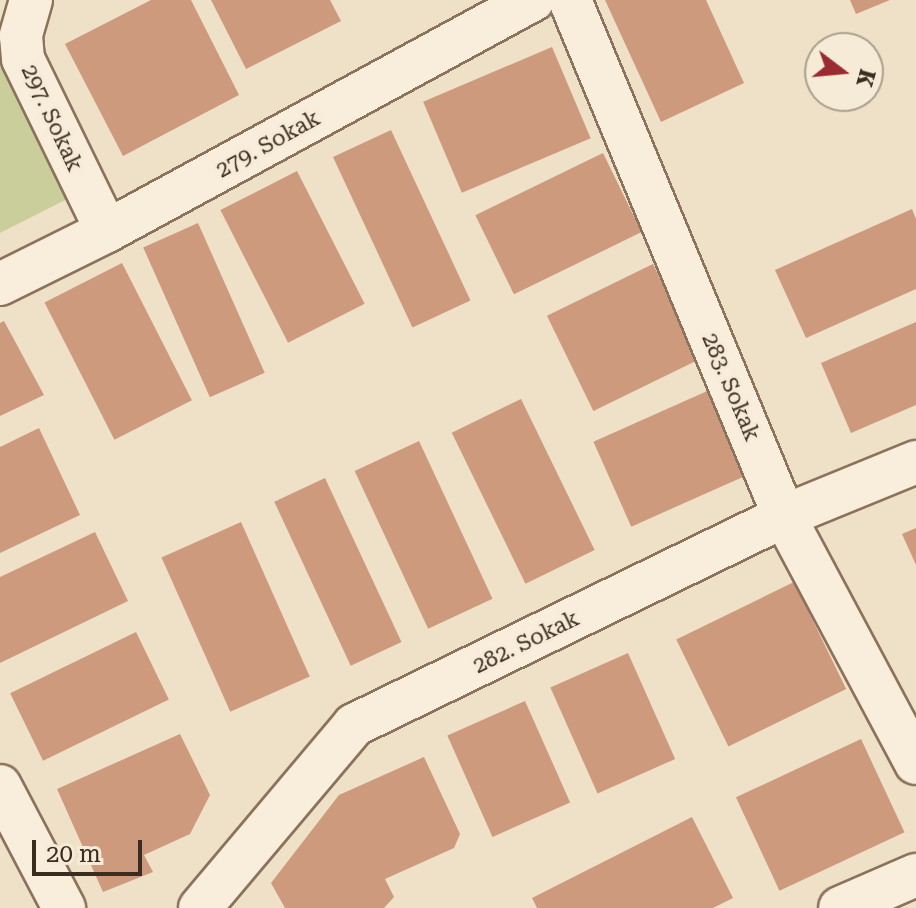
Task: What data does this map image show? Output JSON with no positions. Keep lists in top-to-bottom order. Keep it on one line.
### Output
{"streets":{"street":["297. Sokak","279. Sokak","283. Sokak","282. Sokak"]},"crossings":[["297. Sokak","279. Sokak"],["283. Sokak","282. Sokak"]],"scale_bar":"20 m","north":"right"}
